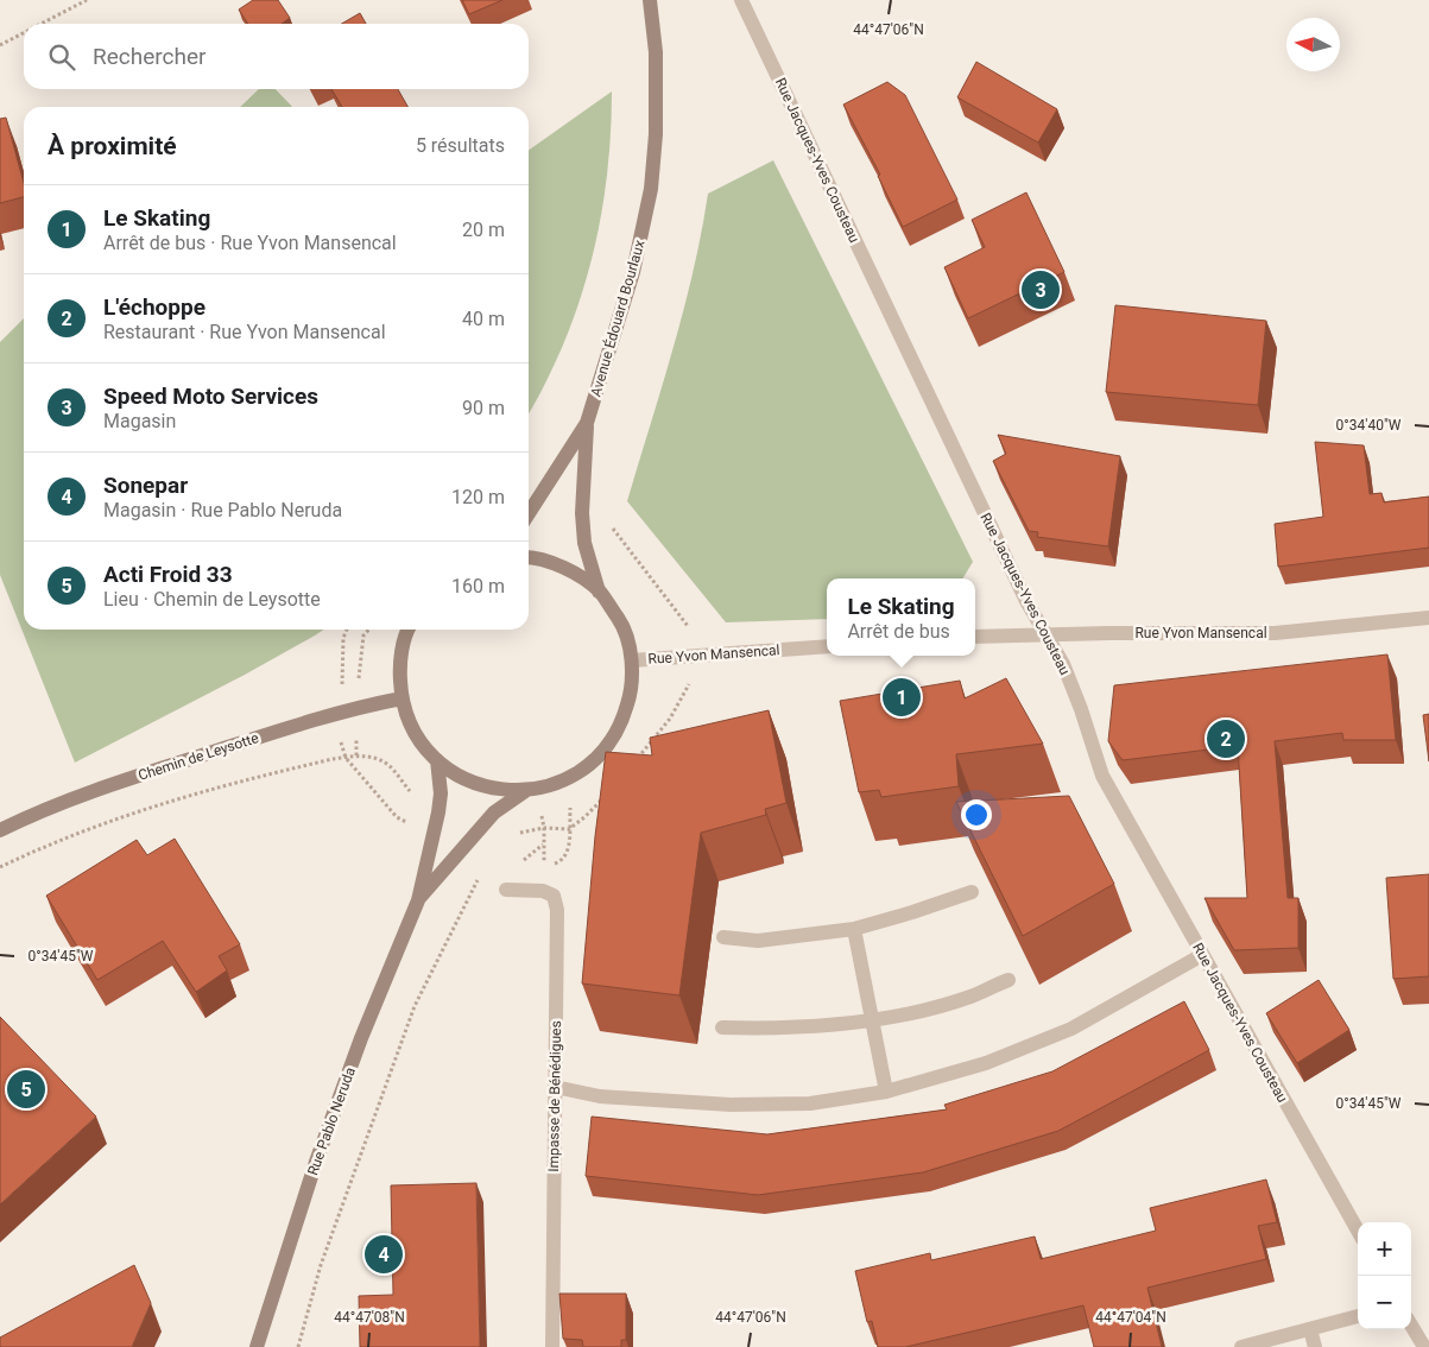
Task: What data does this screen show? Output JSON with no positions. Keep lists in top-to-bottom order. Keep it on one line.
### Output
{"streets":{"street":["Rue Jacques-Yves Cousteau","Avenue Édouard Bourlaux","Rue Yvon Mansencal","Chemin de Leysotte","Impasse de Bénédigues","Rue Pablo Neruda"]},"crossings":[["Rue Jacques-Yves Cousteau","Rue Yvon Mansencal"]],"north":"left","page":{"search":"Rechercher","heading":["À proximité","5 résultats"],"list":[{"mark":"1","name":"Le Skating","note":"Arrêt de bus · Rue Yvon Mansencal","value":"20 m"},{"mark":"2","name":"L'échoppe","note":"Restaurant · Rue Yvon Mansencal","value":"40 m"},{"mark":"3","name":"Speed Moto Services","note":"Magasin","value":"90 m"},{"mark":"4","name":"Sonepar","note":"Magasin · Rue Pablo Neruda","value":"120 m"},{"mark":"5","name":"Acti Froid 33","note":"Lieu · Chemin de Leysotte","value":"160 m"}],"pins":["3","1","2","5","4"],"popup":["Le Skating","Arrêt de bus"],"map_buttons":["+","−"]},"coordinates":["44°47'06\"N","0°34'40\"W","0°34'45\"W","44°47'08\"N","44°47'04\"N"]}
